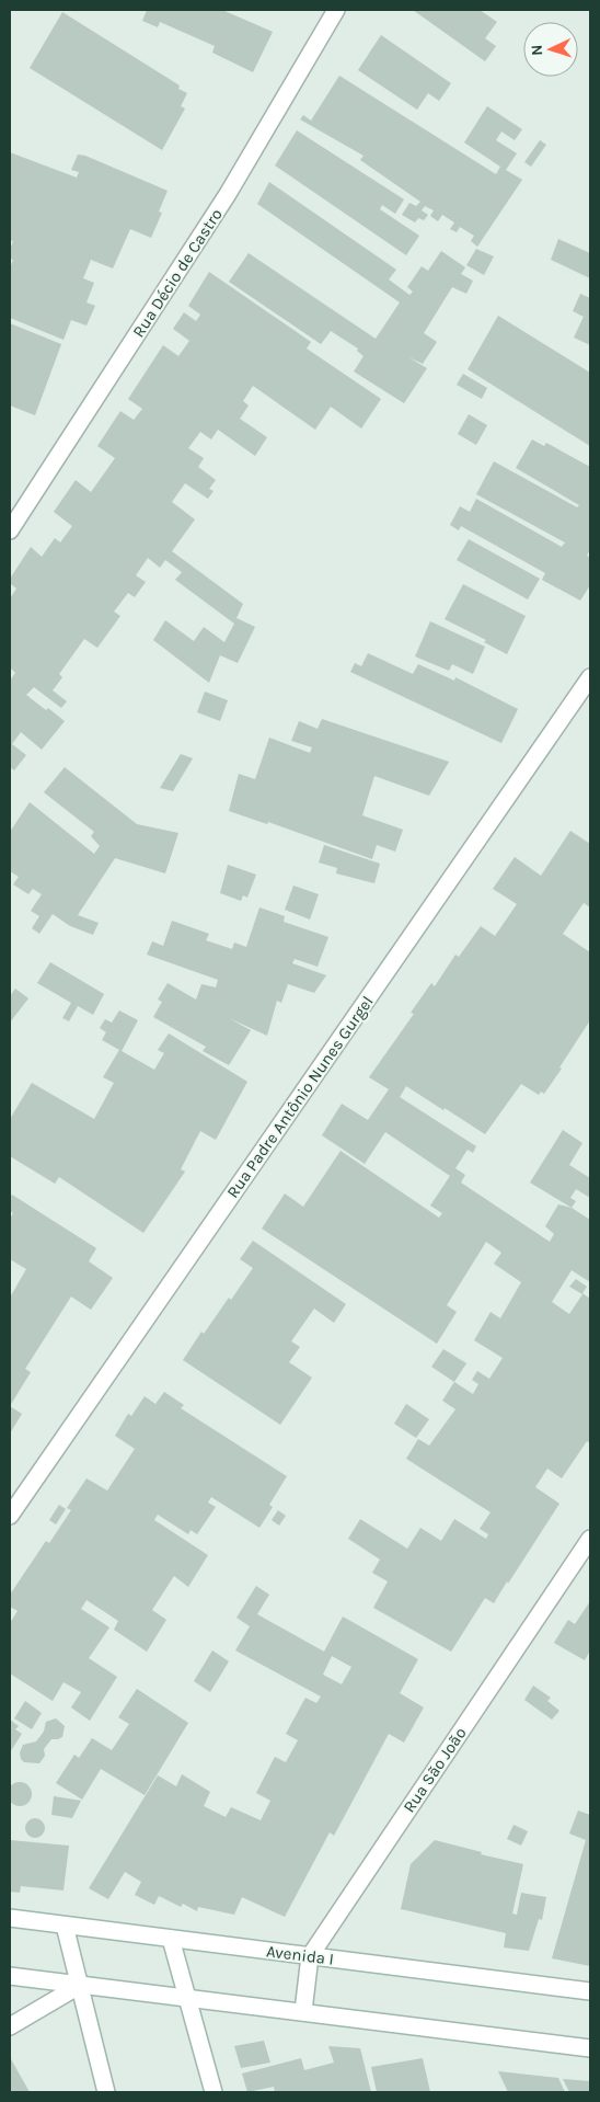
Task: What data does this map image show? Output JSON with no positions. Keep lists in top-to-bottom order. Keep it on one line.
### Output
{"streets":{"street":["Rua Décio de Castro","Rua Padre Antônio Nunes Gurgel","Rua São João","Avenida I"]},"crossings":[["Rua São João","Avenida I"]],"north":"left"}
